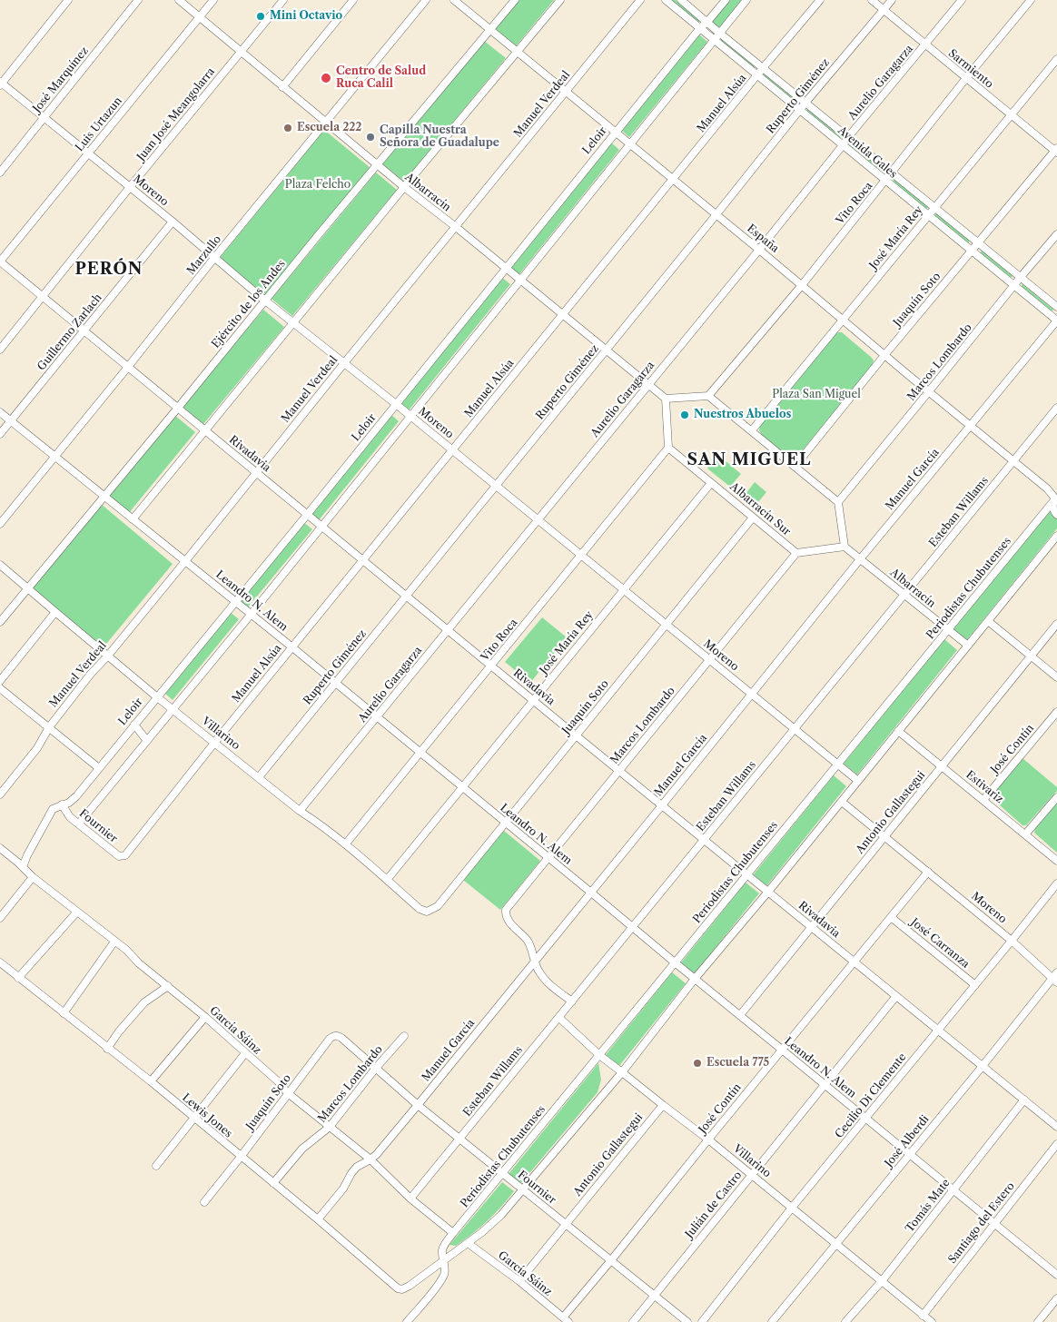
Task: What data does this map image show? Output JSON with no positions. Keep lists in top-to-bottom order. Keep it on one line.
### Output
{"streets":{"street":["Sarmiento","José Marquínez","Aurelio Garagarza","Ruperto Giménez","Manuel Alsúa","Manuel Verdeal","Juan José Meangolarra","Luis Urtazun","Leloir","Avenida Gales","Moreno","Albarracín","Vito Roca","José María Rey","España","Marzullo","Juaquín Soto","Ejército de los Andes","Guillermo Zarlach","Marcos Lombardo","Rivadavia","Manuel García","Albarracín Sur","Esteban Willams","Periodistas Chubutenses","Leandro N. Alem","Villarino","José Contín","Estivariz","Antonio Gallastegui","Fournier","José Carranza","García Sáinz","Cecilio Di Clemente","Lewis Jones","José Alberdi","Julián de Castro","Tomás Mate","Santiago del Estero"]},"crossings":[["Sarmiento","Aurelio Garagarza"],["Sarmiento","Ruperto Giménez"],["Sarmiento","Vito Roca"],["Sarmiento","José María Rey"],["Sarmiento","Juaquín Soto"],["José Marquínez","Moreno"],["Aurelio Garagarza","Avenida Gales"],["Aurelio Garagarza","Moreno"],["Aurelio Garagarza","Albarracín"],["Aurelio Garagarza","España"],["Aurelio Garagarza","Rivadavia"],["Aurelio Garagarza","Leandro N. Alem"],["Aurelio Garagarza","Villarino"],["Ruperto Giménez","Avenida Gales"],["Ruperto Giménez","Moreno"],["Ruperto Giménez","Albarracín"],["Ruperto Giménez","España"],["Ruperto Giménez","Rivadavia"],["Ruperto Giménez","Leandro N. Alem"],["Ruperto Giménez","Villarino"],["Manuel Alsúa","Avenida Gales"],["Manuel Alsúa","Moreno"],["Manuel Alsúa","Albarracín"],["Manuel Alsúa","España"],["Manuel Alsúa","Rivadavia"],["Manuel Alsúa","Leandro N. Alem"],["Manuel Alsúa","Villarino"],["Manuel Alsúa","Fournier"],["Manuel Verdeal","Moreno"],["Manuel Verdeal","Albarracín"],["Manuel Verdeal","España"],["Manuel Verdeal","Rivadavia"],["Manuel Verdeal","Leandro N. Alem"],["Manuel Verdeal","Villarino"],["Juan José Meangolarra","Moreno"],["Juan José Meangolarra","Albarracín"],["Juan José Meangolarra","Rivadavia"],["Luis Urtazun","Moreno"],["Luis Urtazun","Albarracín"],["Luis Urtazun","Rivadavia"],["Leloir","Avenida Gales"],["Leloir","Moreno"],["Leloir","Albarracín"],["Leloir","España"],["Leloir","Rivadavia"],["Leloir","Leandro N. Alem"],["Leloir","Villarino"],["Leloir","Fournier"],["Leloir","García Sáinz"],["Avenida Gales","Vito Roca"],["Avenida Gales","José María Rey"],["Avenida Gales","Juaquín Soto"],["Avenida Gales","Marcos Lombardo"],["Avenida Gales","Manuel García"],["Moreno","Vito Roca"],["Moreno","José María Rey"],["Moreno","Marzullo"],["Moreno","Juaquín Soto"],["Moreno","Ejército de los Andes"],["Moreno","Guillermo Zarlach"],["Moreno","Marcos Lombardo"],["Moreno","Manuel García"],["Moreno","Esteban Willams"],["Moreno","Periodistas Chubutenses"],["Moreno","José Contín"],["Moreno","Antonio Gallastegui"],["Moreno","Cecilio Di Clemente"],["Moreno","José Alberdi"],["Albarracín","Marzullo"],["Albarracín","Ejército de los Andes"],["Albarracín","Manuel García"],["Albarracín","Esteban Willams"],["Albarracín","Periodistas Chubutenses"],["Vito Roca","España"],["Vito Roca","Rivadavia"],["Vito Roca","Albarracín Sur"],["Vito Roca","Leandro N. Alem"],["Vito Roca","Villarino"],["José María Rey","España"],["José María Rey","Rivadavia"],["José María Rey","Albarracín Sur"],["José María Rey","Leandro N. Alem"],["José María Rey","Villarino"],["España","Juaquín Soto"],["España","Ejército de los Andes"],["España","Marcos Lombardo"],["España","Manuel García"],["España","Esteban Willams"],["España","Periodistas Chubutenses"],["Marzullo","Rivadavia"],["Marzullo","Leandro N. Alem"],["Juaquín Soto","Rivadavia"],["Juaquín Soto","Albarracín Sur"],["Juaquín Soto","Leandro N. Alem"],["Juaquín Soto","Villarino"],["Juaquín Soto","Fournier"],["Juaquín Soto","García Sáinz"],["Juaquín Soto","Lewis Jones"],["Ejército de los Andes","Rivadavia"],["Ejército de los Andes","Leandro N. Alem"],["Ejército de los Andes","Villarino"],["Guillermo Zarlach","Rivadavia"],["Guillermo Zarlach","Leandro N. Alem"],["Marcos Lombardo","Rivadavia"],["Marcos Lombardo","Manuel García"],["Marcos Lombardo","Albarracín Sur"],["Marcos Lombardo","Leandro N. Alem"],["Marcos Lombardo","Fournier"],["Marcos Lombardo","García Sáinz"],["Marcos Lombardo","Lewis Jones"],["Rivadavia","Manuel García"],["Rivadavia","Esteban Willams"],["Rivadavia","Periodistas Chubutenses"],["Rivadavia","José Contín"],["Rivadavia","Antonio Gallastegui"],["Rivadavia","Cecilio Di Clemente"],["Rivadavia","José Alberdi"],["Rivadavia","Julián de Castro"],["Rivadavia","Tomás Mate"],["Manuel García","Leandro N. Alem"],["Manuel García","Fournier"],["Manuel García","García Sáinz"],["Manuel García","Lewis Jones"],["Esteban Willams","Leandro N. Alem"],["Esteban Willams","Villarino"],["Esteban Willams","Fournier"],["Esteban Willams","García Sáinz"],["Periodistas Chubutenses","Leandro N. Alem"],["Periodistas Chubutenses","Villarino"],["Periodistas Chubutenses","Fournier"],["Periodistas Chubutenses","García Sáinz"],["Periodistas Chubutenses","Lewis Jones"],["Leandro N. Alem","José Contín"],["Leandro N. Alem","Antonio Gallastegui"],["Leandro N. Alem","Cecilio Di Clemente"],["Leandro N. Alem","José Alberdi"],["Leandro N. Alem","Julián de Castro"],["Leandro N. Alem","Tomás Mate"],["Leandro N. Alem","Santiago del Estero"],["Villarino","José Contín"],["Villarino","Antonio Gallastegui"],["Villarino","Cecilio Di Clemente"],["Villarino","José Alberdi"],["Villarino","Julián de Castro"],["Villarino","Tomás Mate"],["Villarino","Santiago del Estero"],["José Contín","Estivariz"],["José Contín","Fournier"],["José Contín","José Carranza"],["José Contín","García Sáinz"],["Estivariz","Antonio Gallastegui"],["Antonio Gallastegui","Fournier"],["Antonio Gallastegui","García Sáinz"],["Fournier","Julián de Castro"],["José Carranza","Cecilio Di Clemente"]],"districts":["PERÓN","SAN MIGUEL"],"parks":["Plaza Felcho","Plaza San Miguel"],"places":["Mini Octavio","Centro de Salud Ruca Calil","Escuela 222","Capilla Nuestra Señora de Guadalupe","Nuestros Abuelos","Escuela 775"]}
